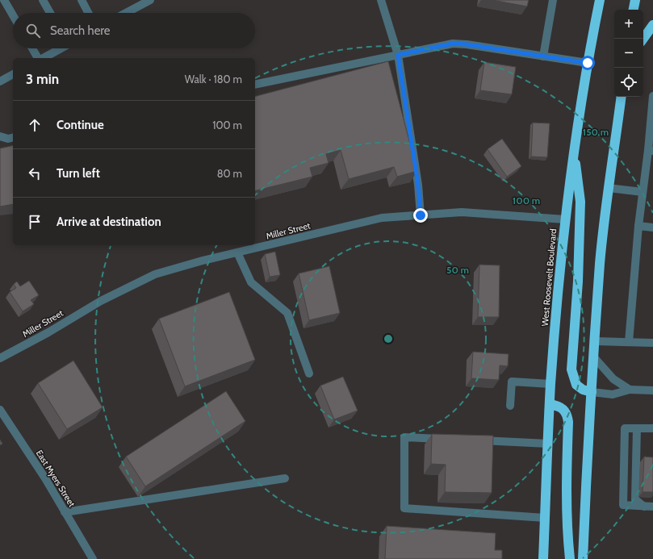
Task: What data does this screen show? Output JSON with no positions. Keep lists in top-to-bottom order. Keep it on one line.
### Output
{"streets":{"highway":["West Roosevelt Boulevard"],"street":["Miller Street","East Myers Street"]},"crossings":[["Miller Street","West Roosevelt Boulevard"]],"page":{"map_buttons":["+","−"],"search":"Search here","heading":["3 min","Walk · 180 m"],"list":[["Continue","100 m"],["Turn left","80 m"],"Arrive at destination"]},"rings":["150 m","100 m","50 m"]}
